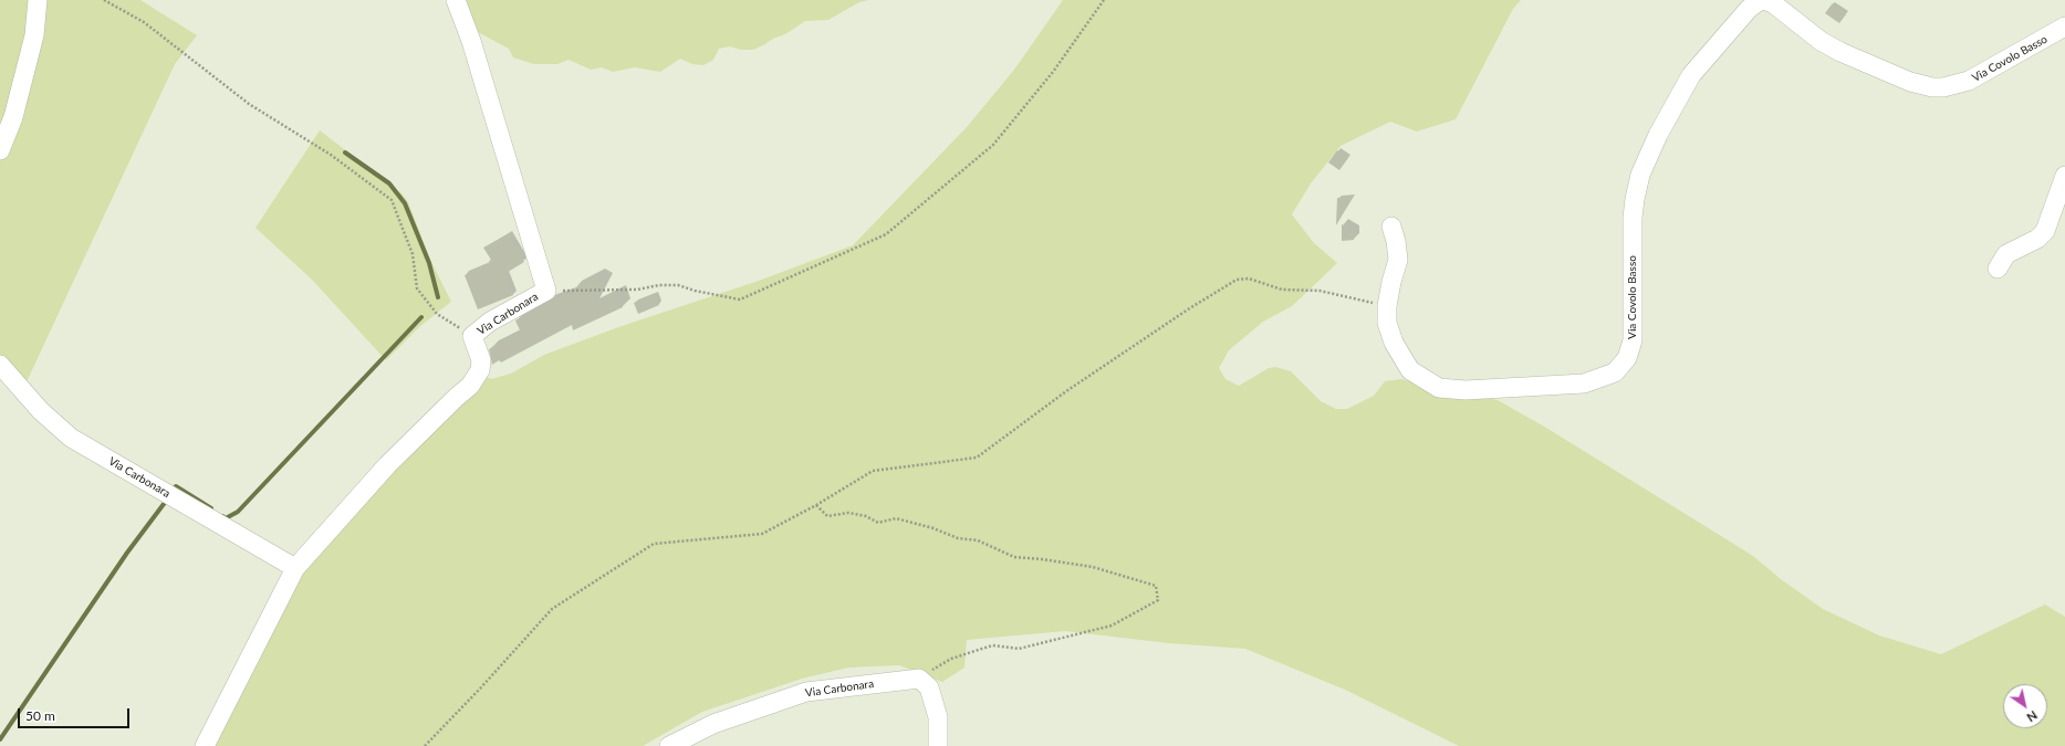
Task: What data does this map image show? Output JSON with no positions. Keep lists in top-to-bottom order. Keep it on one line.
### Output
{"streets":{"street":["Via Covolo Basso","Via Carbonara"]},"scale_bar":"50 m","north":"bottom right"}
